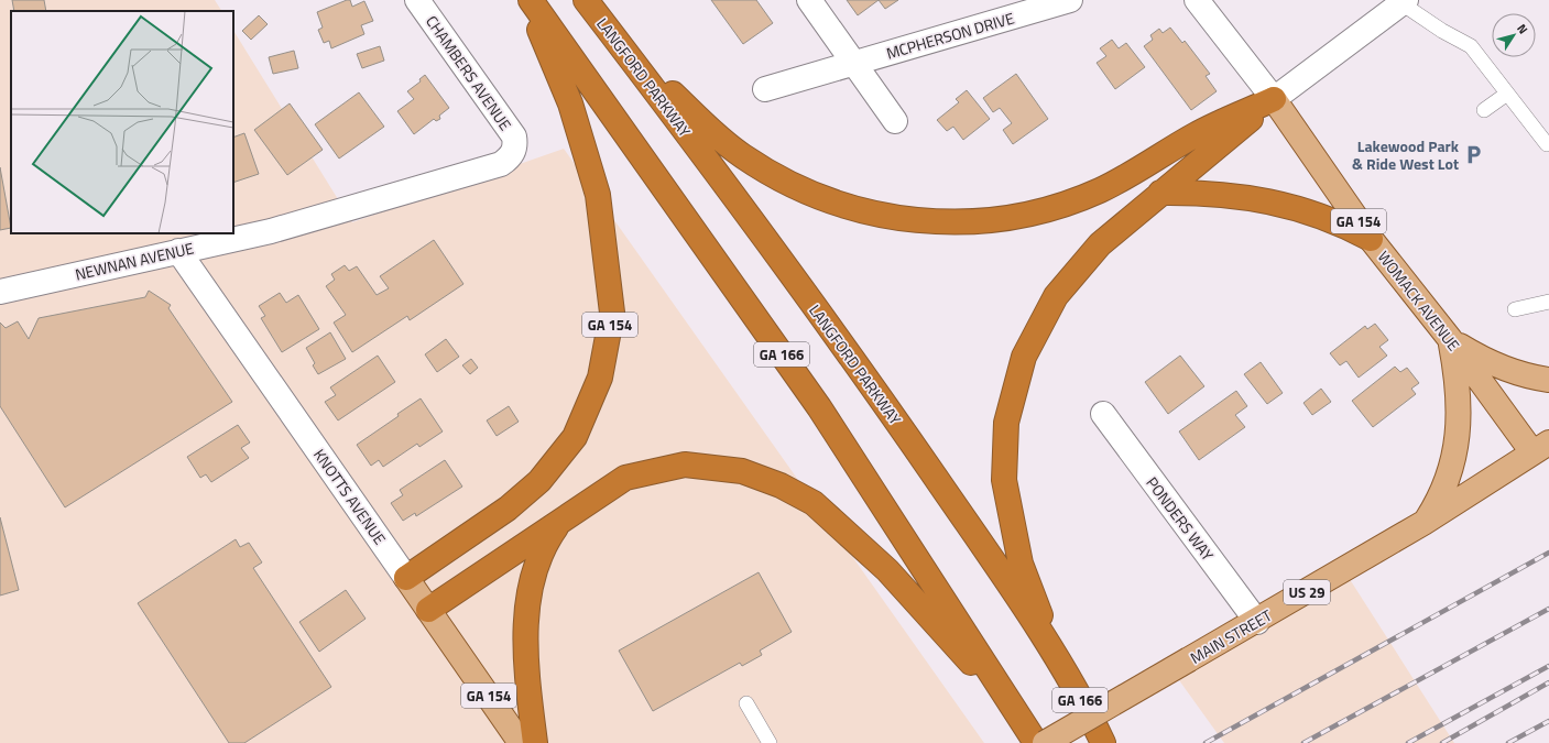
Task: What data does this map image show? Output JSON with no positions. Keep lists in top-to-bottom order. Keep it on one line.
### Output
{"streets":{"highway":["LANGFORD PARKWAY","GA 154","GA 166"],"main road":["WOMACK AVENUE","KNOTTS AVENUE","US 29","MAIN STREET"],"street":["MCPHERSON DRIVE","CHAMBERS AVENUE","NEWNAN AVENUE","PONDERS WAY"]},"crossings":[["CHAMBERS AVENUE","NEWNAN AVENUE"],["GA 154","WOMACK AVENUE"],["GA 154","KNOTTS AVENUE"],["NEWNAN AVENUE","KNOTTS AVENUE"],["WOMACK AVENUE","MAIN STREET"],["PONDERS WAY","MAIN STREET"]],"places":{"parking":["Lakewood Park & Ride West Lot"]},"north":"top right"}
